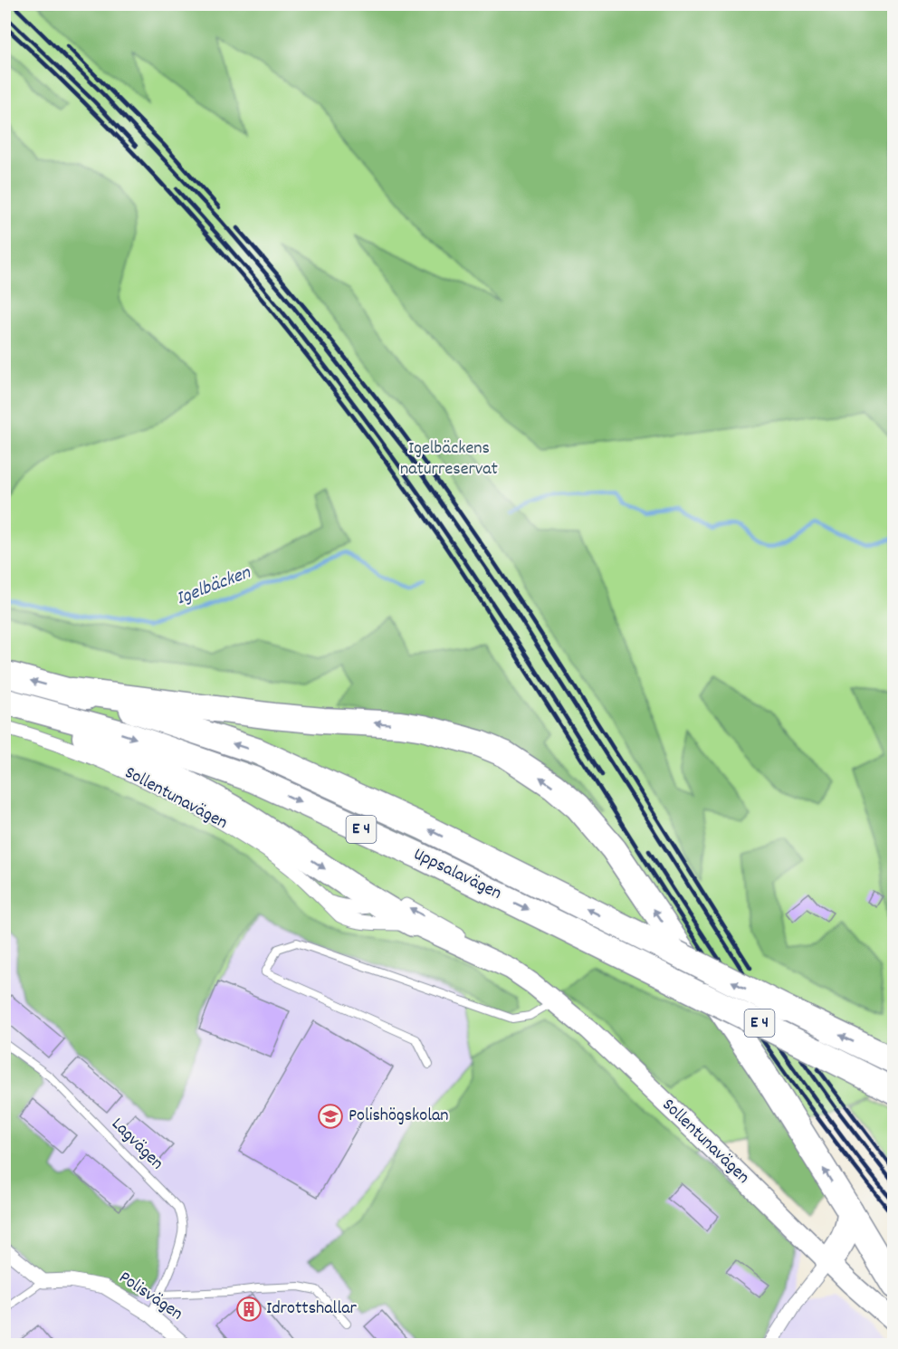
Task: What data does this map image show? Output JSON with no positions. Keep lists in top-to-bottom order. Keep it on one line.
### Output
{"streets":{"highway":["E 4","Uppsalavägen"],"street":["Sollentunavägen","Polisvägen"],"lane":["Lagvägen"]},"crossings":[["Lagvägen","Polisvägen"]],"water":["Igelbäcken"],"parks":["Igelbäckens naturreservat"],"places":{"school or university":["Polishögskolan"],"building":["Idrottshallar"]}}
